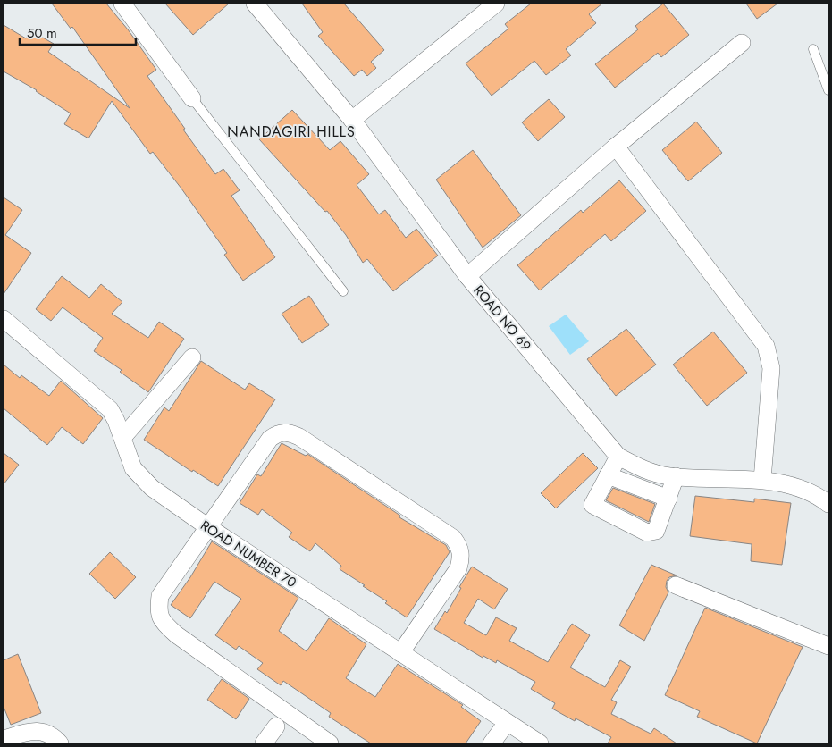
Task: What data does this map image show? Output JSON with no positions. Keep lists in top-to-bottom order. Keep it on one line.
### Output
{"streets":{"street":["ROAD NO 69","ROAD NUMBER 70"]},"districts":["NANDAGIRI HILLS"],"scale_bar":"50 m"}
